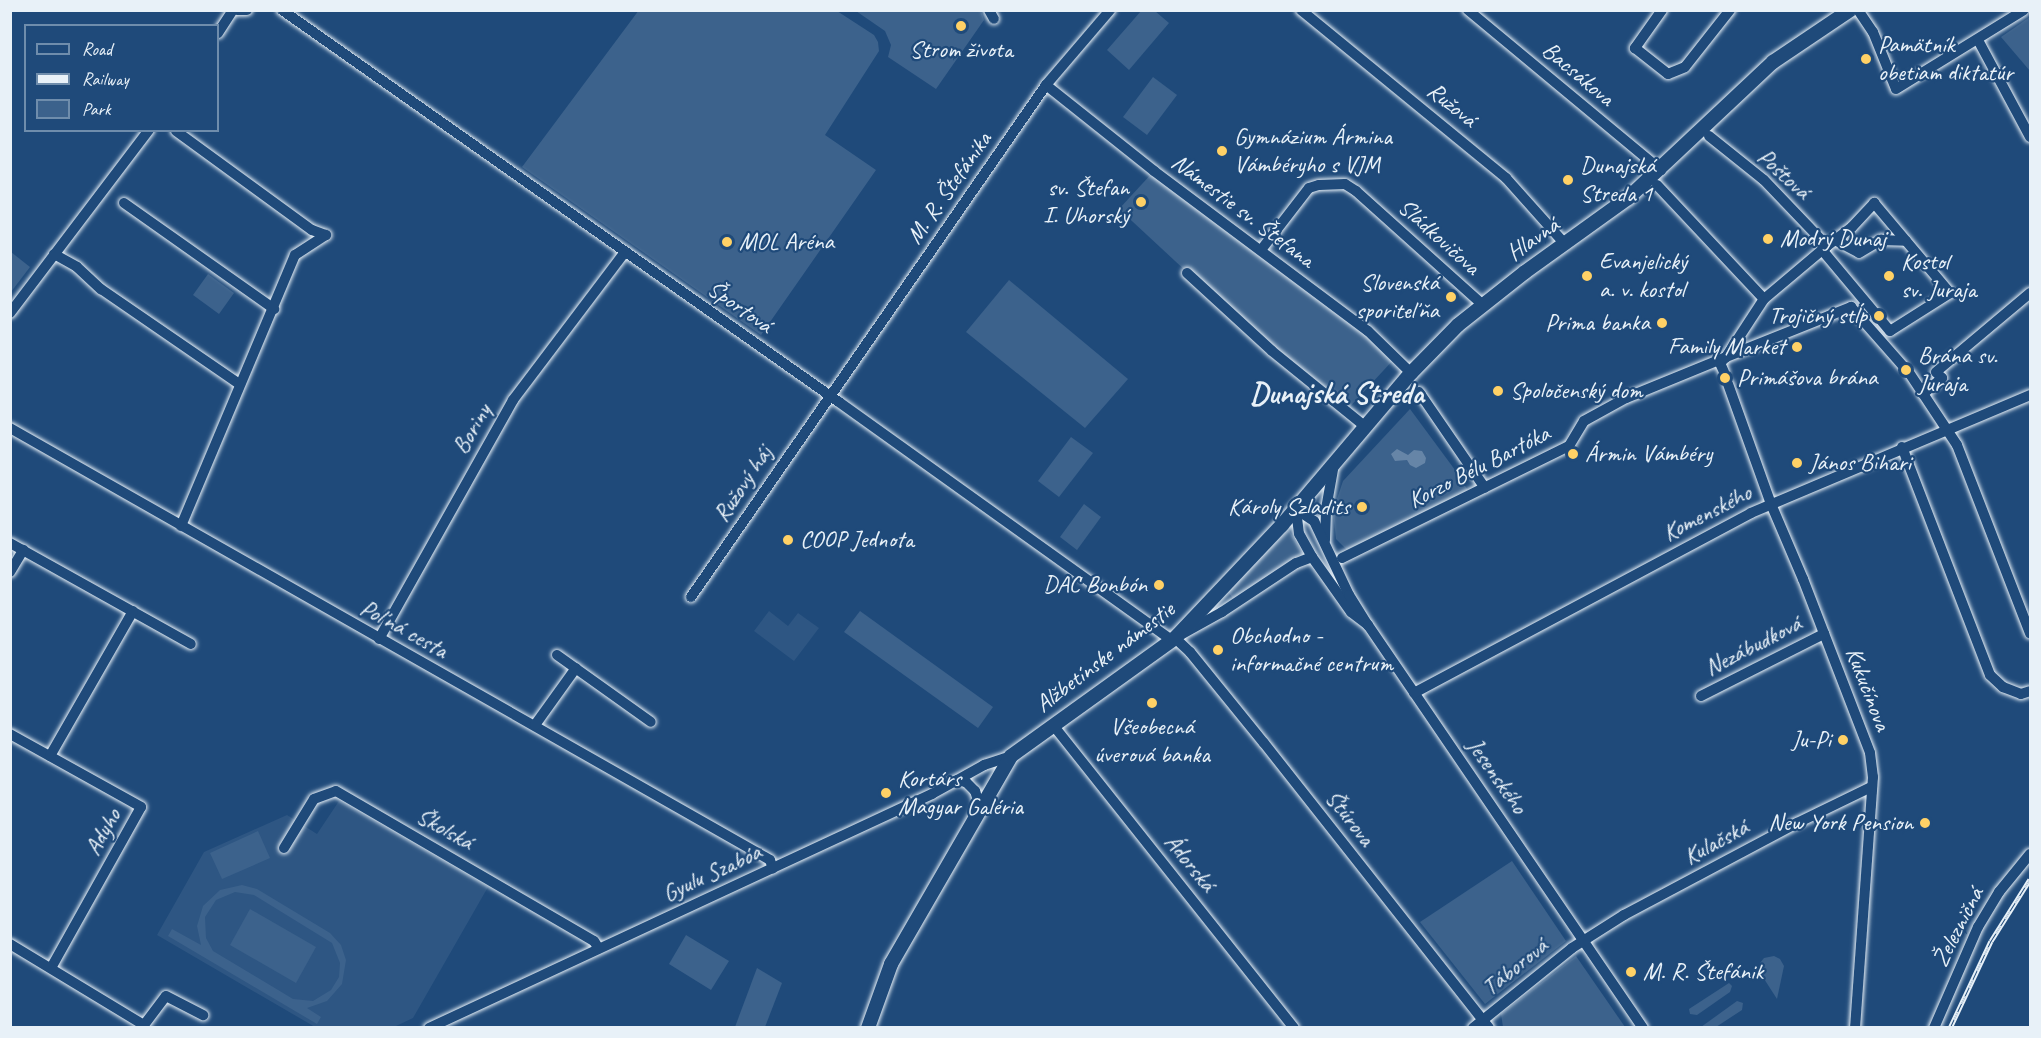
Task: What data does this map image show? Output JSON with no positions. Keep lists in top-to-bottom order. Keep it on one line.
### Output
{"streets":{"main road":["Hlavná","Alžbetínske námestie"],"street":["Bacsákova","Ružová","Poštová","M. R. Štefánika","Námestie sv. Štefana","Sládkovičova","Športová","Boriny","Korzo Bélu Bartóka","Ružový háj","Komenského","Poľná cesta","Nezábudková","Kukučínova","Jesenského","Štúrova","Školská","Adyho","Kulačská","Ádorská","Gyulu Szabóa","Železničná","Táborová"]},"crossings":[["Bacsákova","Hlavná"],["Ružová","Hlavná"],["M. R. Štefánika","Námestie sv. Štefana"],["M. R. Štefánika","Športová"],["M. R. Štefánika","Ružový háj"],["Námestie sv. Štefana","Sládkovičova"],["Námestie sv. Štefana","Hlavná"],["Sládkovičova","Hlavná"],["Hlavná","Alžbetínske námestie"],["Hlavná","Jesenského"],["Športová","Boriny"],["Športová","Ružový háj"],["Športová","Alžbetínske námestie"],["Športová","Štúrova"],["Boriny","Poľná cesta"],["Komenského","Kukučínova"],["Komenského","Jesenského"],["Poľná cesta","Gyulu Szabóa"],["Nezábudková","Kukučínova"],["Alžbetínske námestie","Jesenského"],["Alžbetínske námestie","Štúrova"],["Alžbetínske námestie","Ádorská"],["Alžbetínske námestie","Gyulu Szabóa"],["Kukučínova","Kulačská"],["Jesenského","Kulačská"],["Jesenského","Táborová"],["Štúrova","Táborová"],["Školská","Gyulu Szabóa"],["Kulačská","Táborová"]],"districts":["Dunajská Streda"],"places":["Strom života","Pamätník obetiam diktatúr","Gymnázium Ármina Vámbéryho s VJM","Dunajská Streda 1","sv. Štefan I. Uhorský","Modrý Dunaj","MOL Aréna","Evanjelický a. v. kostol","Kostol sv. Juraja","Slovenská sporiteľňa","Trojičný stĺp","Prima banka","Family Market","Brána sv. Juraja","Primášova brána","Spoločenský dom","Ármin Vámbéry","János Bihari","Károly Szladits","COOP Jednota","DAC Bonbón","Obchodno - informačné centrum","Všeobecná úverová banka","Ju-Pi","Kortárs Magyar Galéria","New York Pension","M. R. Štefánik"],"legend":["Road","Railway","Park"]}
